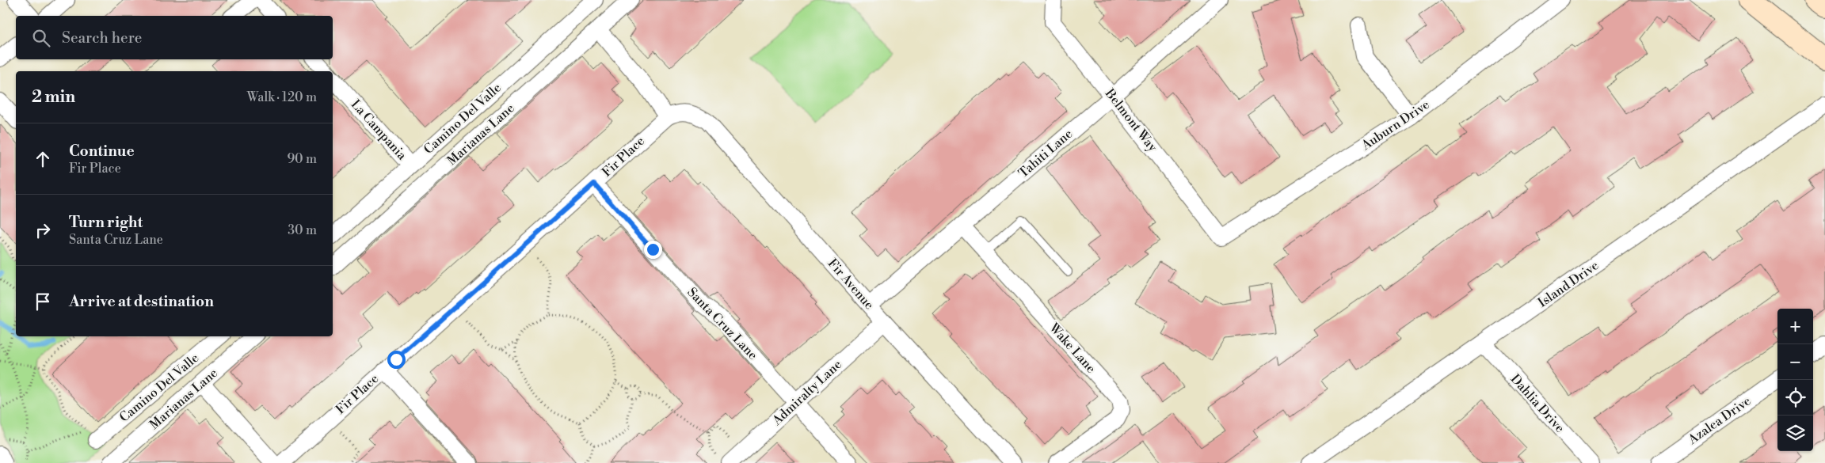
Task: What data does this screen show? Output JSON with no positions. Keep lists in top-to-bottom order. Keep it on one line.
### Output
{"streets":{"street":["Camino Del Valle","Belmont Way","Auburn Drive","La Campania","Marianas Lane","Tahiti Lane","Fir Place","Fir Avenue","Island Drive","Santa Cruz Lane","Wake Lane","Admiralty Lane","Dahlia Drive","Azalea Drive"]},"crossings":[["Camino Del Valle","La Campania"],["Belmont Way","Auburn Drive"],["Belmont Way","Tahiti Lane"],["Tahiti Lane","Fir Avenue"],["Tahiti Lane","Wake Lane"],["Fir Place","Fir Avenue"],["Fir Place","Santa Cruz Lane"],["Fir Avenue","Admiralty Lane"],["Island Drive","Dahlia Drive"],["Santa Cruz Lane","Admiralty Lane"]],"page":{"search":"Search here","heading":["2 min","Walk · 120 m"],"list":[["Continue","Fir Place","90 m"],["Turn right","Santa Cruz Lane","30 m"],"Arrive at destination"],"map_buttons":["+","−"]}}
